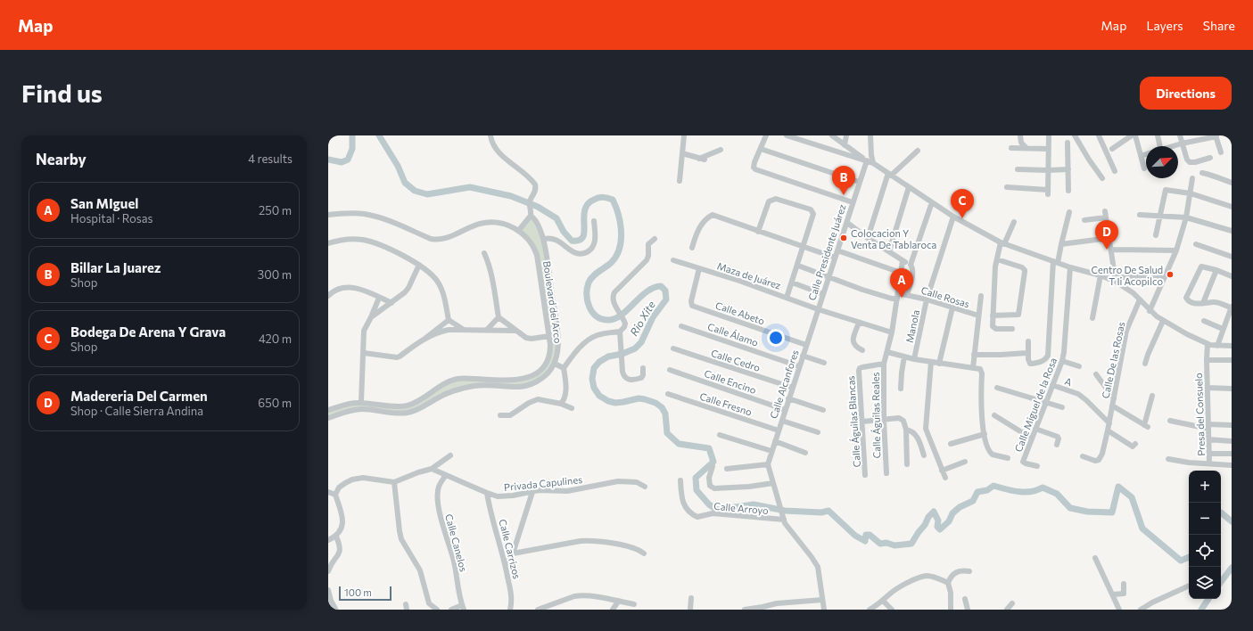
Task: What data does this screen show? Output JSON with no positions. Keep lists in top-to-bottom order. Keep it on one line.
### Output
{"streets":{"street":["Calle Presidente Juárez","Maza de Juárez","Calle Rosas","Boulevard del Arco","Calle Abeto","Manola","Calle Álamo","Calle Cedro","Calle De las Rosas","Calle Encino","A","Calle Alcanfores","Calle Fresno","Calle Miguel de la Rosa","Presa del Consuelo","Calle Águilas Reales","Calle Águilas Blancas","Privada Capulines","Calle Arroyo","Calle Canelos","Calle Carrizos"]},"crossings":[["Calle Presidente Juárez","Maza de Juárez"],["Calle Presidente Juárez","Calle Rosas"],["Calle Presidente Juárez","Calle Alcanfores"],["Maza de Juárez","Calle Abeto"],["Maza de Juárez","Calle Alcanfores"],["Maza de Juárez","Calle Águilas Reales"],["Calle Rosas","Manola"],["Calle Rosas","Calle Águilas Reales"],["Calle Abeto","Calle Alcanfores"],["Calle Álamo","Calle Alcanfores"],["Calle Cedro","Calle Alcanfores"],["Calle De las Rosas","A"],["Calle Encino","Calle Alcanfores"],["A","Calle Miguel de la Rosa"],["Calle Alcanfores","Calle Fresno"],["Calle Águilas Reales","Calle Águilas Blancas"],["Privada Capulines","Calle Canelos"],["Privada Capulines","Calle Carrizos"]],"water":["Rio Xite"],"places":["Colocacion Y Venta De Tablaroca","Centro De Salud T Ii Acopilco"],"scale_bar":"100 m","north":"top right","page":{"header":"Map","nav":["Map","Layers","Share"],"buttons":"Directions","title":"Find us","heading":["Nearby","4 results"],"pins":["B","C","D","A"],"list":[{"mark":"A","name":"San MIguel","note":"Hospital · Rosas","value":"250 m"},{"mark":"B","name":"Billar La Juarez","note":"Shop","value":"300 m"},{"mark":"C","name":"Bodega De Arena Y Grava","note":"Shop","value":"420 m"},{"mark":"D","name":"Madereria Del Carmen","note":"Shop · Calle Sierra Andina","value":"650 m"}],"map_buttons":["+","−"],"scale":"100 m"}}
